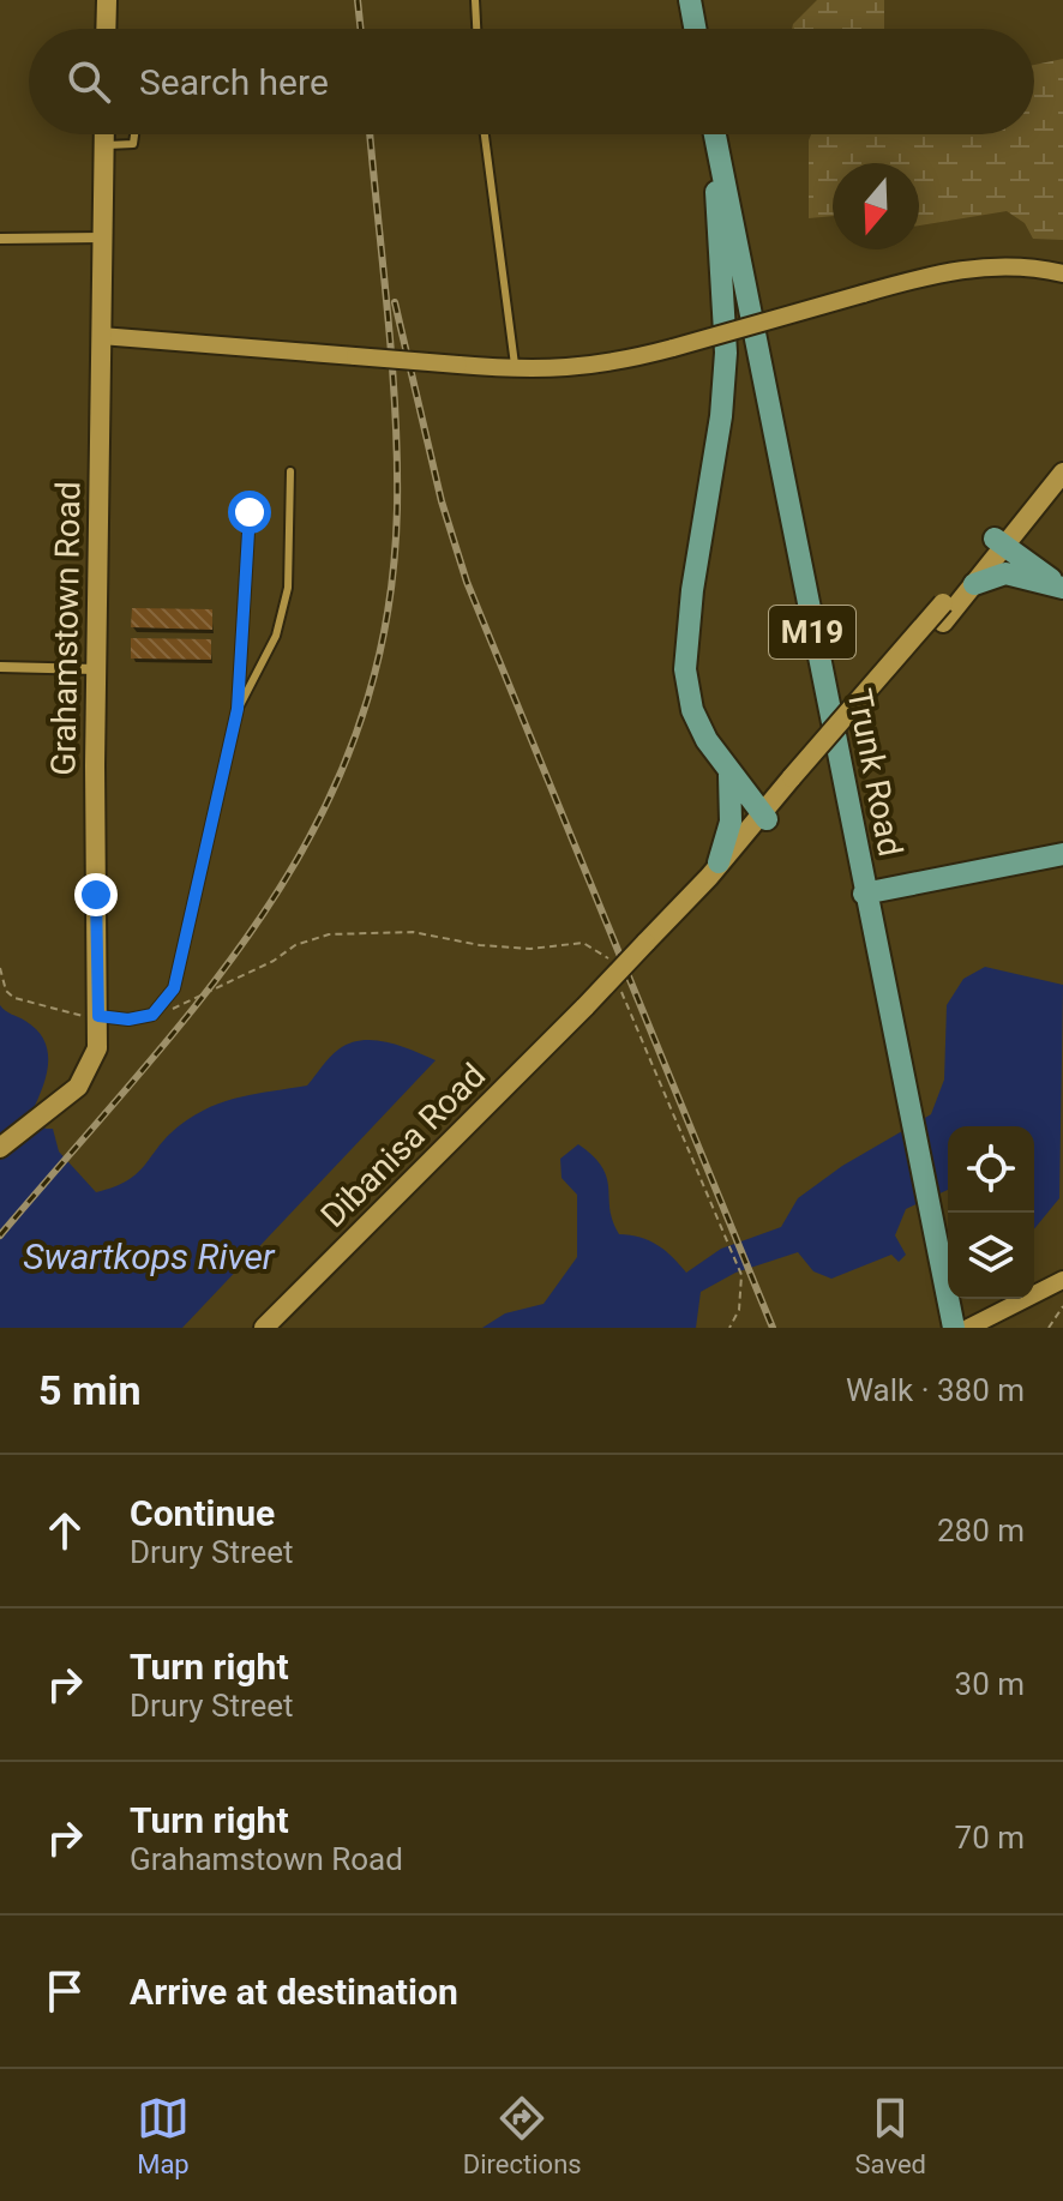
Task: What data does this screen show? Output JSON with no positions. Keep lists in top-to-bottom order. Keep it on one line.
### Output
{"streets":{"main road":["Grahamstown Road","M19","Trunk Road","Dibanisa Road"]},"water":["Swartkops River"],"north":"bottom","page":{"search":"Search here","heading":["5 min","Walk · 380 m"],"list":[["Continue","Drury Street","280 m"],["Turn right","Drury Street","30 m"],["Turn right","Grahamstown Road","70 m"],"Arrive at destination"],"nav":["Map","Directions","Saved"]}}
